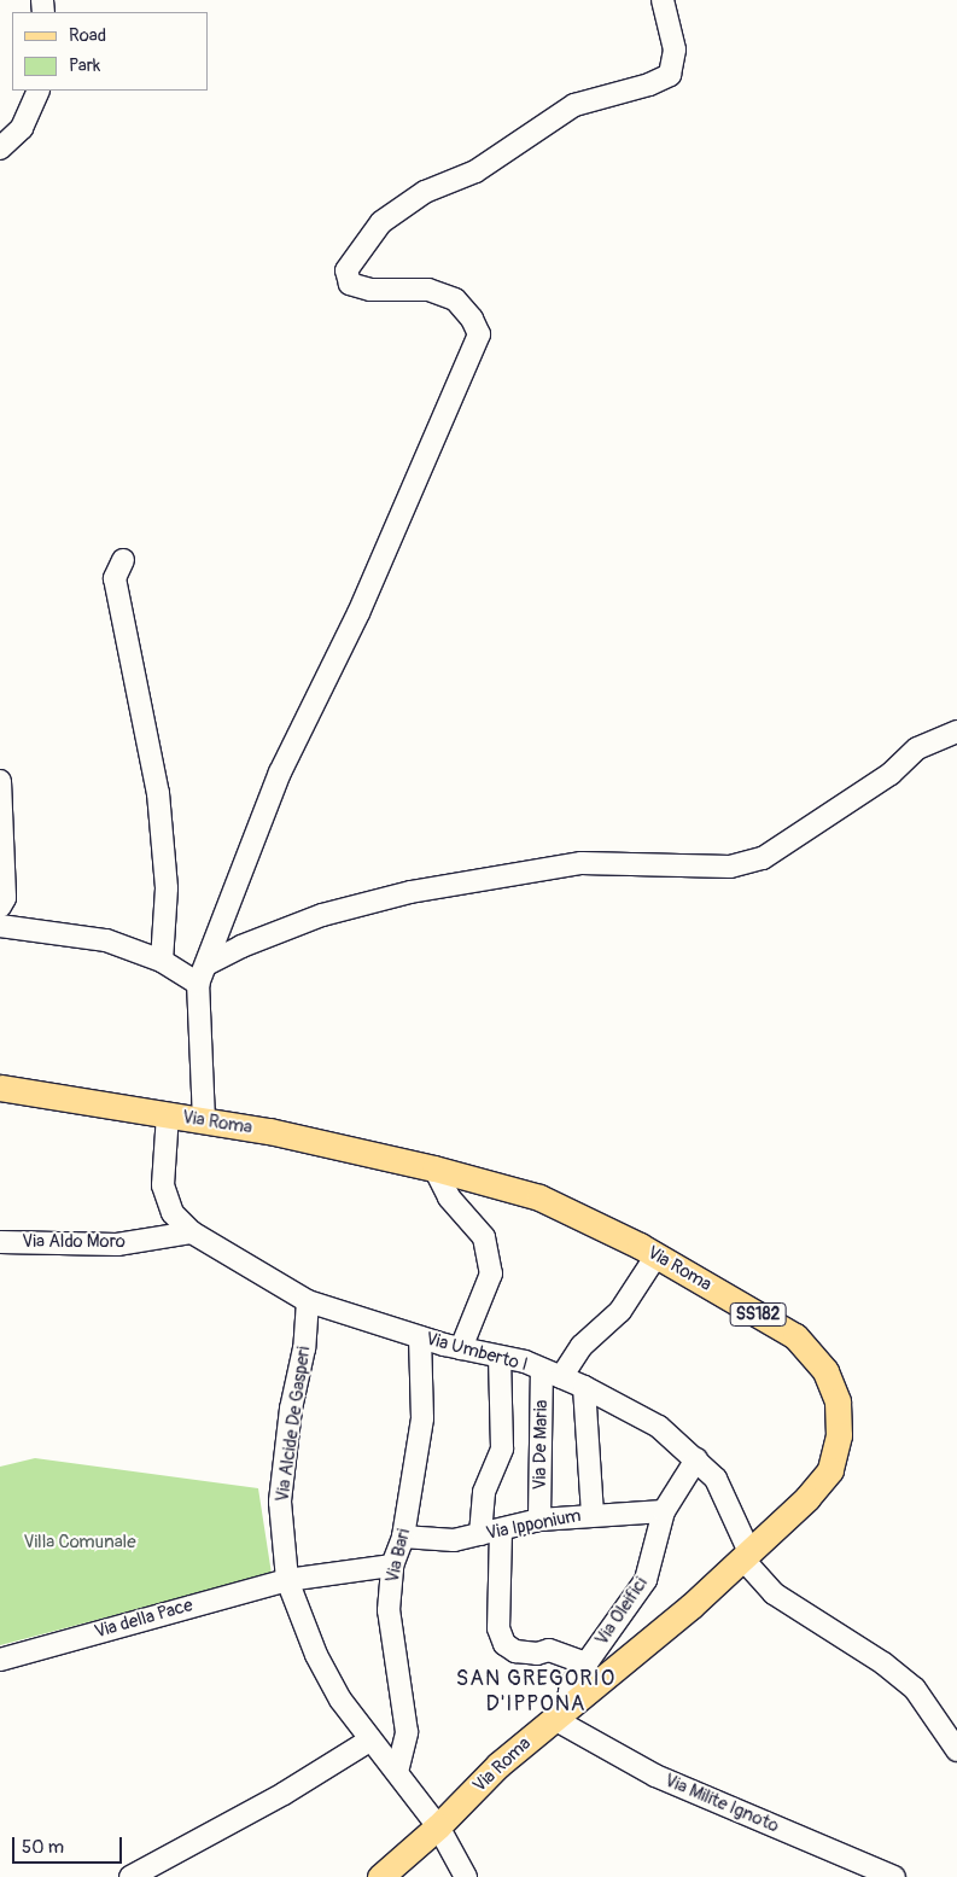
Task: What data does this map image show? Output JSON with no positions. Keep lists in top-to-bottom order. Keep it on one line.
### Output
{"streets":{"main road":["Via Roma","SS182"],"street":["Via Aldo Moro","Via Umberto I","Via Alcide De Gasperi","Via De Maria","Via Ipponium","Via Bari","Via Oleifici","Via della Pace","Via Milite Ignoto"]},"crossings":[["Via Roma","Via Umberto I"],["Via Roma","Via Alcide De Gasperi"],["Via Roma","Via Oleifici"],["Via Roma","Via Milite Ignoto"],["Via Umberto I","Via Alcide De Gasperi"],["Via Umberto I","Via De Maria"],["Via Umberto I","Via Bari"],["Via Umberto I","Via Oleifici"],["Via Alcide De Gasperi","Via Bari"],["Via Alcide De Gasperi","Via della Pace"],["Via De Maria","Via Ipponium"],["Via Ipponium","Via Bari"],["Via Ipponium","Via Oleifici"],["Via Bari","Via della Pace"],["Via Oleifici","Via Milite Ignoto"]],"districts":["SAN GREGORIO D'IPPONA"],"parks":["Villa Comunale"],"legend":["Road","Park"],"scale_bar":"50 m"}
